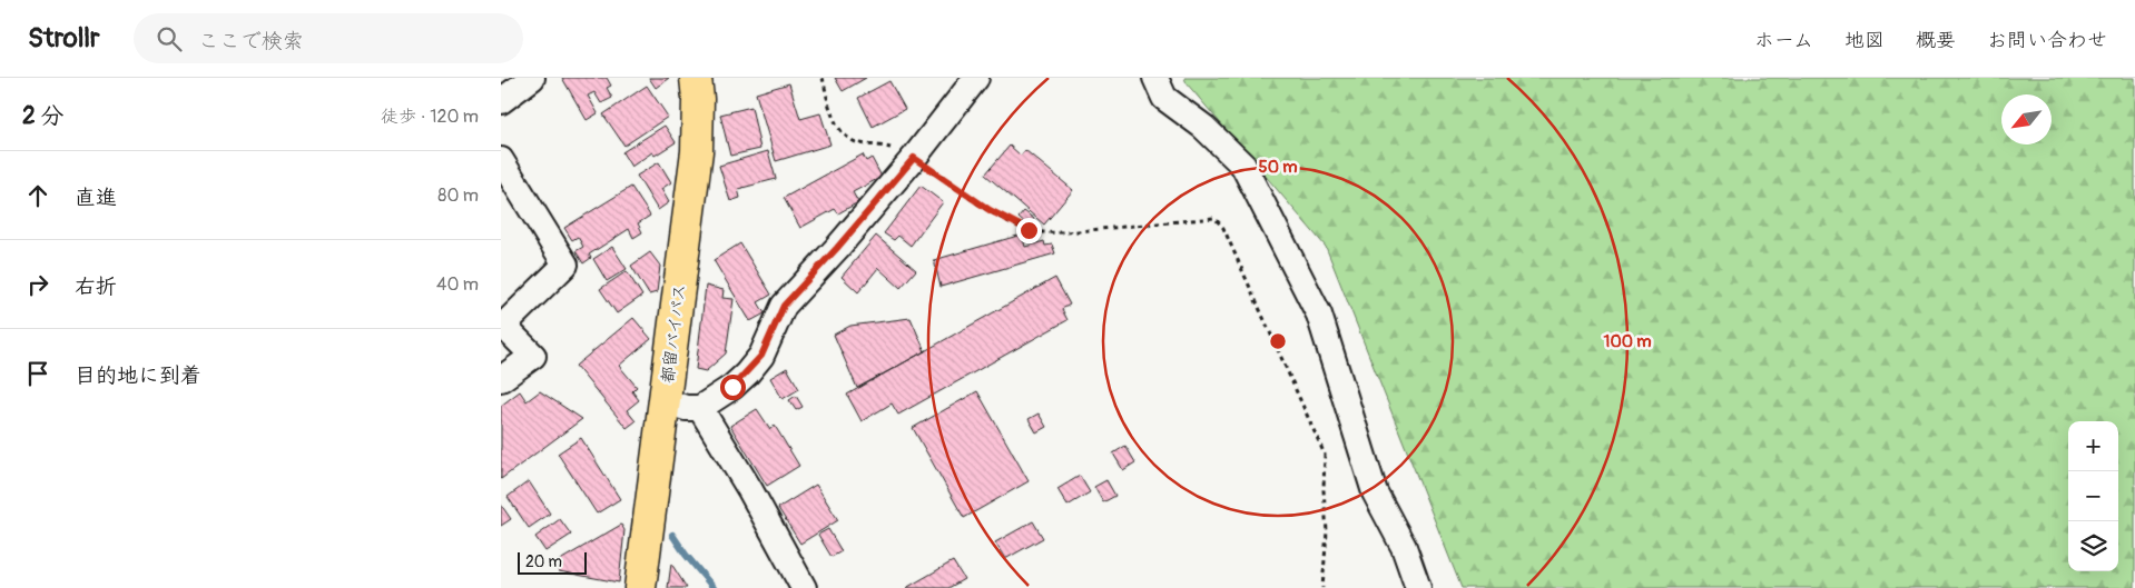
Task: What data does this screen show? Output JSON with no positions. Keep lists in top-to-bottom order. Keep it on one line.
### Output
{"streets":{"highway":["都留バイパス"]},"scale_bar":"20 m","north":"bottom left","page":{"header":"Strollr","search":"ここで検索","nav":["ホーム","地図","概要","お問い合わせ"],"heading":["2 分","徒歩 · 120 m"],"list":[["直進","80 m"],["右折","40 m"],"目的地に到着"],"map_buttons":["+","−"],"scale":"20 m"},"rings":["50 m","100 m"]}
